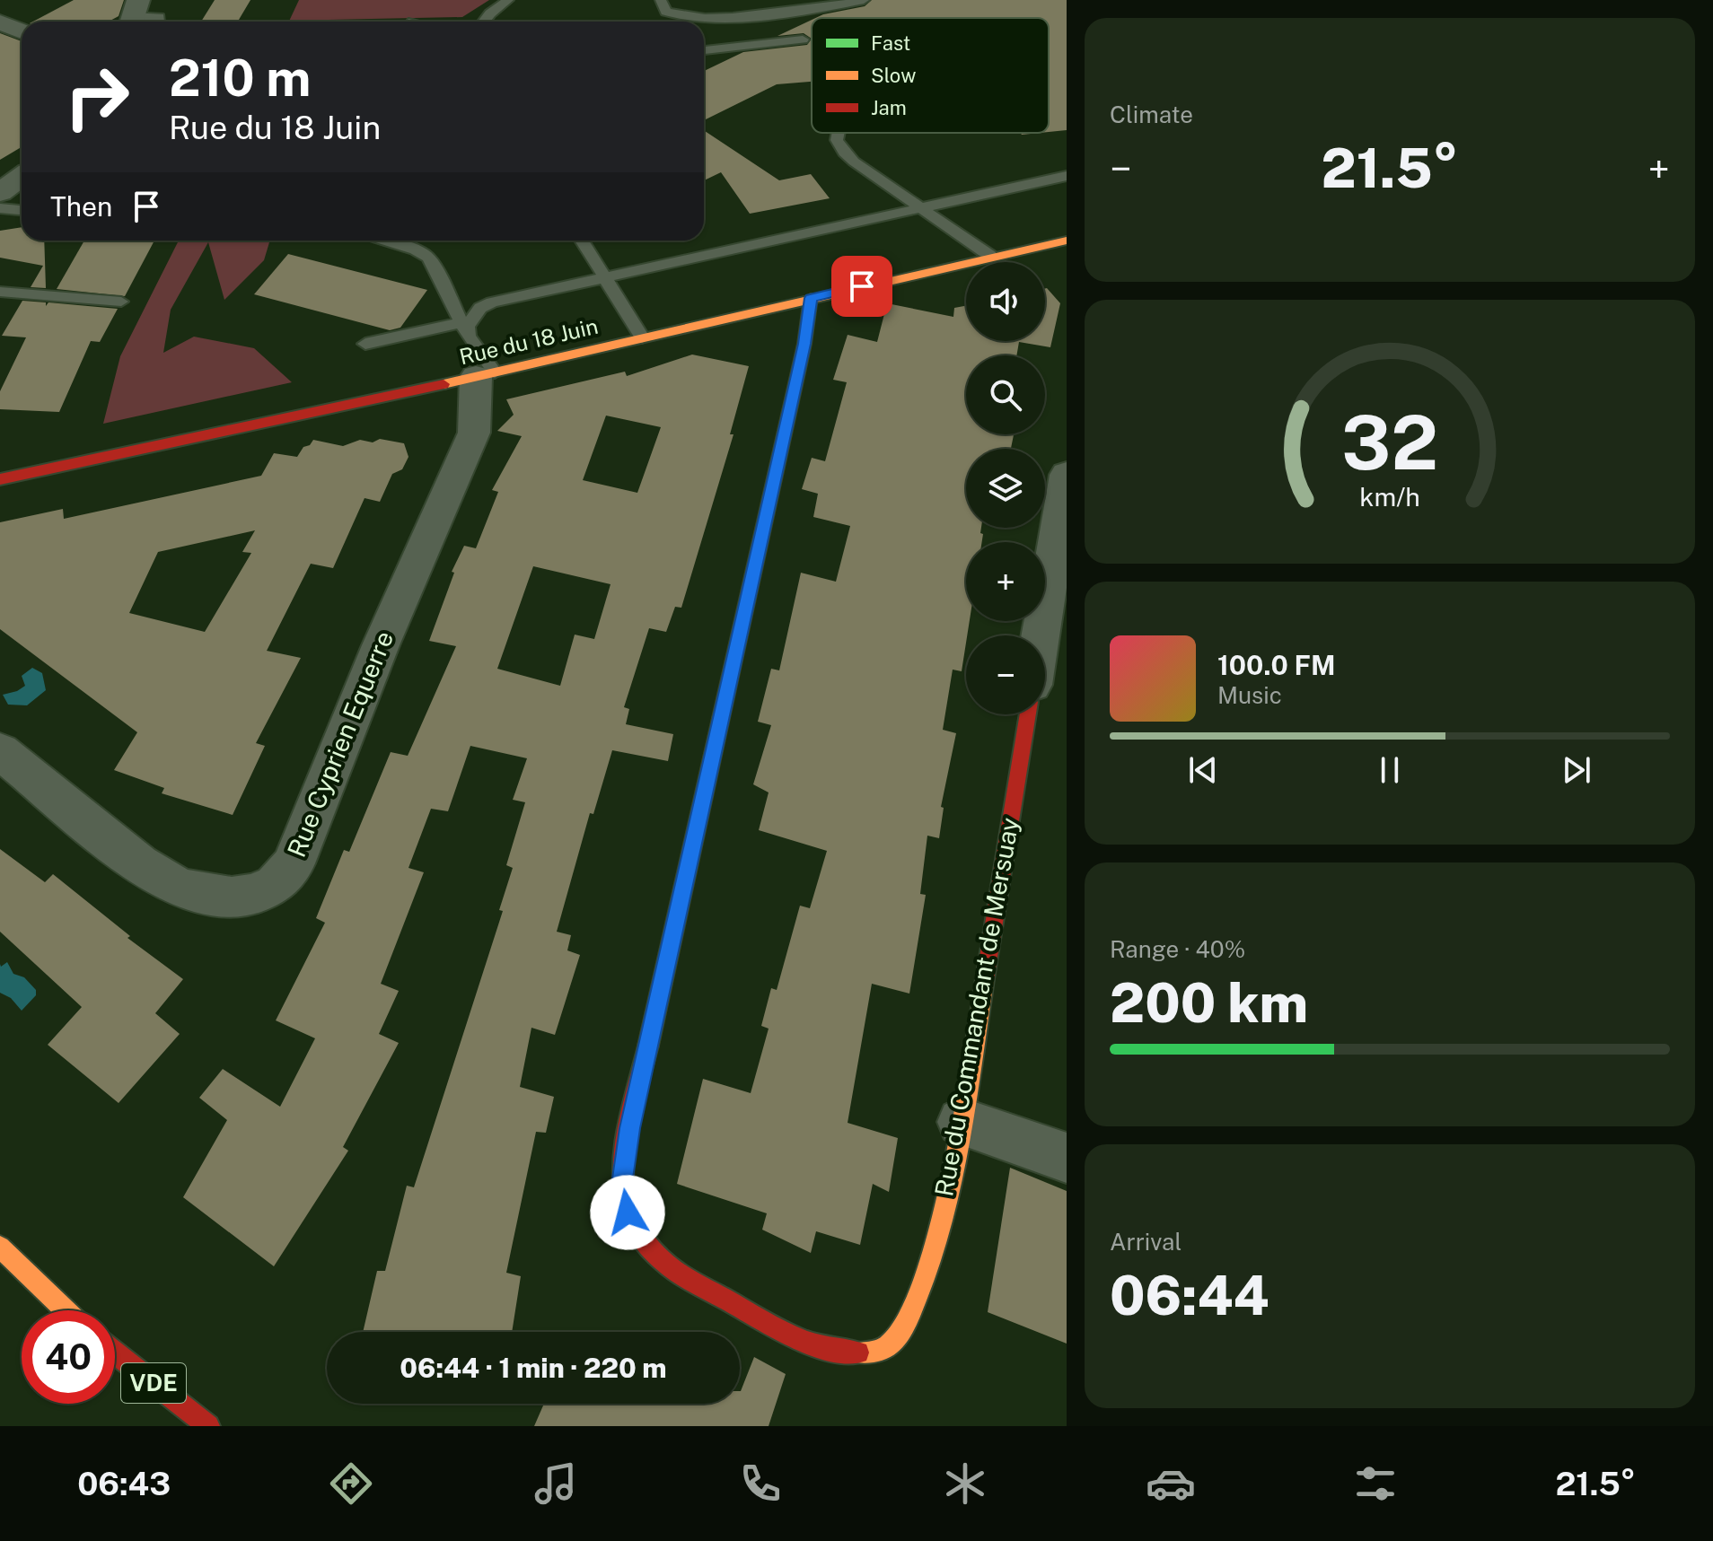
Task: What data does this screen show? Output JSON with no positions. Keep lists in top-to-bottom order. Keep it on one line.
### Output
{"streets":{"street":["Rue du 18 Juin","Rue Cyprien Equerre","Rue du Commandant de Mersuay","VDE"]},"crossings":[["Rue du 18 Juin","Rue Cyprien Equerre"],["Rue du 18 Juin","Rue du Commandant de Mersuay"]],"legend":["Fast","Slow","Jam"],"page":{"tile":["Climate",["Range · 40%","200 km"],["Arrival","06:44"]],"turn":["210 m","Rue du 18 Juin"],"heat":["−","21.5°","+"],"then":"Then","map_buttons":["+","−"],"song":["100.0 FM","Music"],"limit":"40","trip":"06:44 · 1 min · 220 m","tabs":["06:43","21.5°"],"gauge":["32","km/h"]}}
